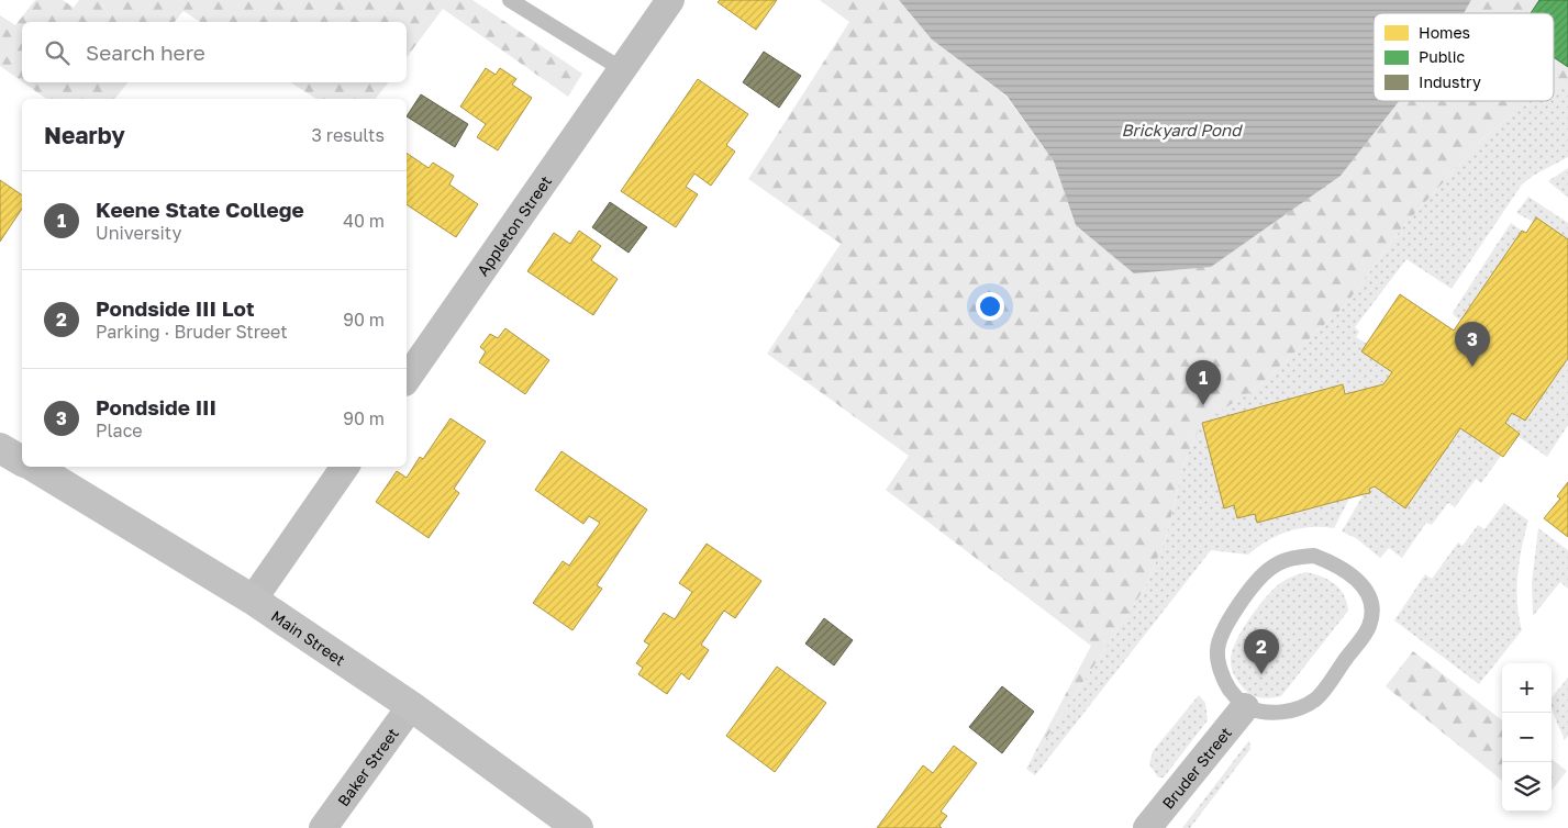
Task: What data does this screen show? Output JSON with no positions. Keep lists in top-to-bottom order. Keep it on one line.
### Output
{"streets":{"main road":["Main Street"],"street":["Appleton Street","Baker Street","Bruder Street"]},"crossings":[["Main Street","Baker Street"]],"water":["Brickyard Pond"],"legend":["Homes","Public","Industry"],"page":{"search":"Search here","heading":["Nearby","3 results"],"list":[{"mark":"1","name":"Keene State College","note":"University","value":"40 m"},{"mark":"2","name":"Pondside III Lot","note":"Parking · Bruder Street","value":"90 m"},{"mark":"3","name":"Pondside III","note":"Place","value":"90 m"}],"pins":["3","1","2"],"map_buttons":["+","−"]}}
